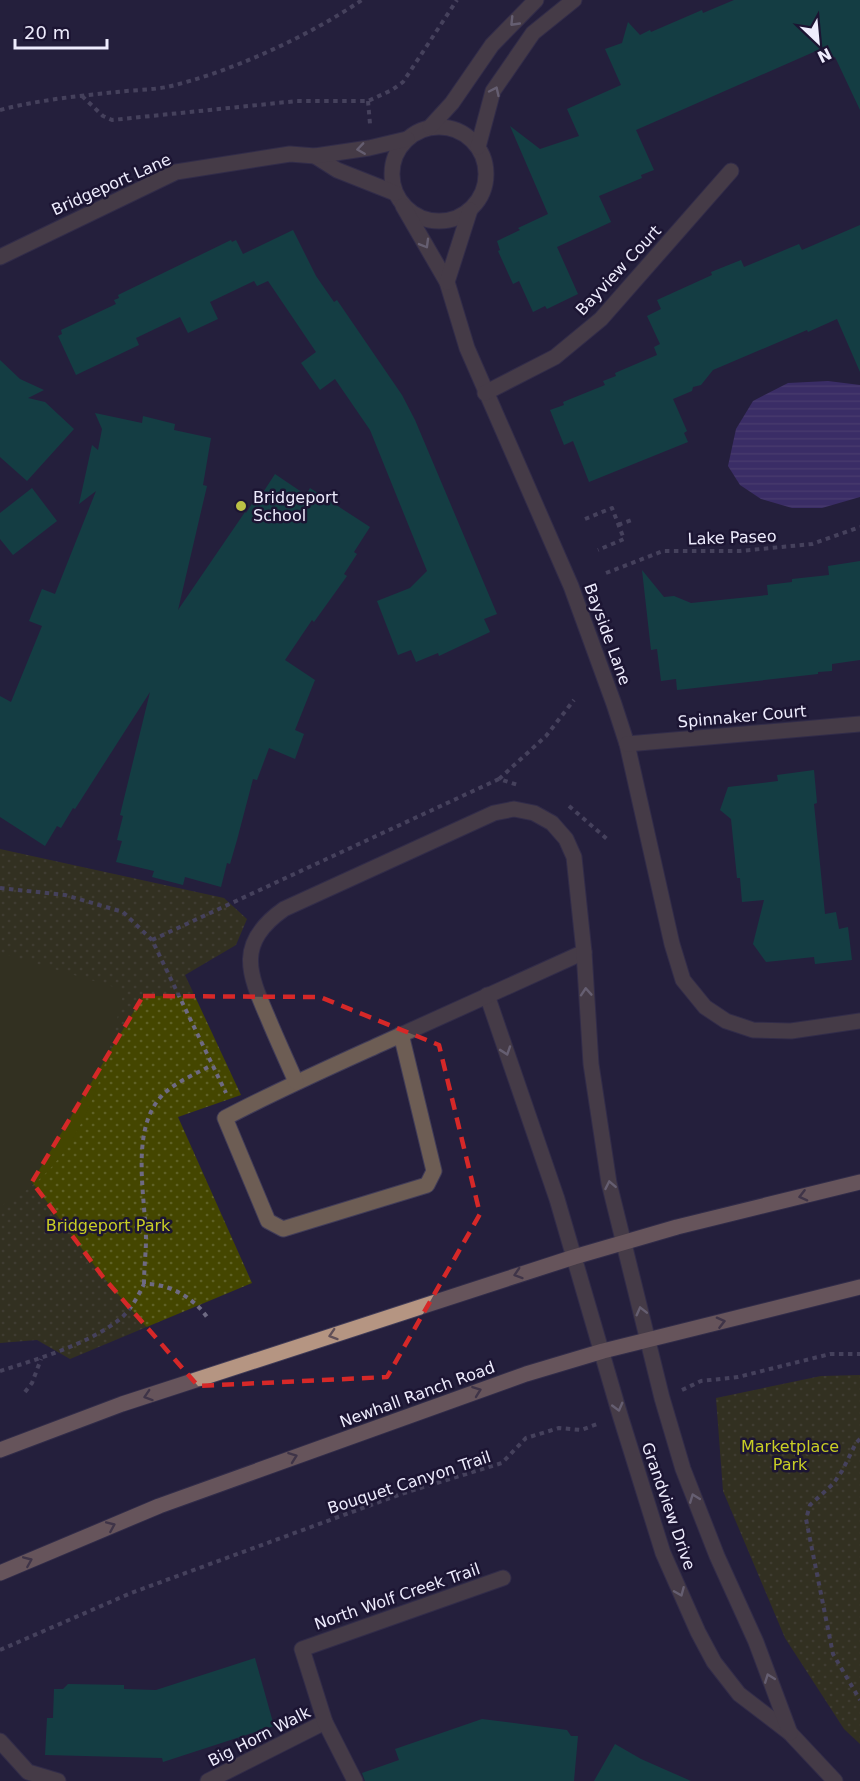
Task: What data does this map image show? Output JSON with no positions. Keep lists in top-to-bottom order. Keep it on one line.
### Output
{"streets":{"main road":["Newhall Ranch Road"],"street":["Bridgeport Lane","Bayview Court","Bayside Lane","Spinnaker Court","Grandview Drive","North Wolf Creek Trail","Big Horn Walk"],"path":["Lake Paseo","Bouquet Canyon Trail"]},"crossings":[["Bridgeport Lane","Bayside Lane"],["Bayview Court","Bayside Lane"],["Bayside Lane","Spinnaker Court"],["Newhall Ranch Road","Grandview Drive"],["Bouquet Canyon Trail","Grandview Drive"],["North Wolf Creek Trail","Big Horn Walk"]],"parks":["Bridgeport Park","Marketplace Park"],"places":["Bridgeport School"],"scale_bar":"20 m","north":"bottom right"}
